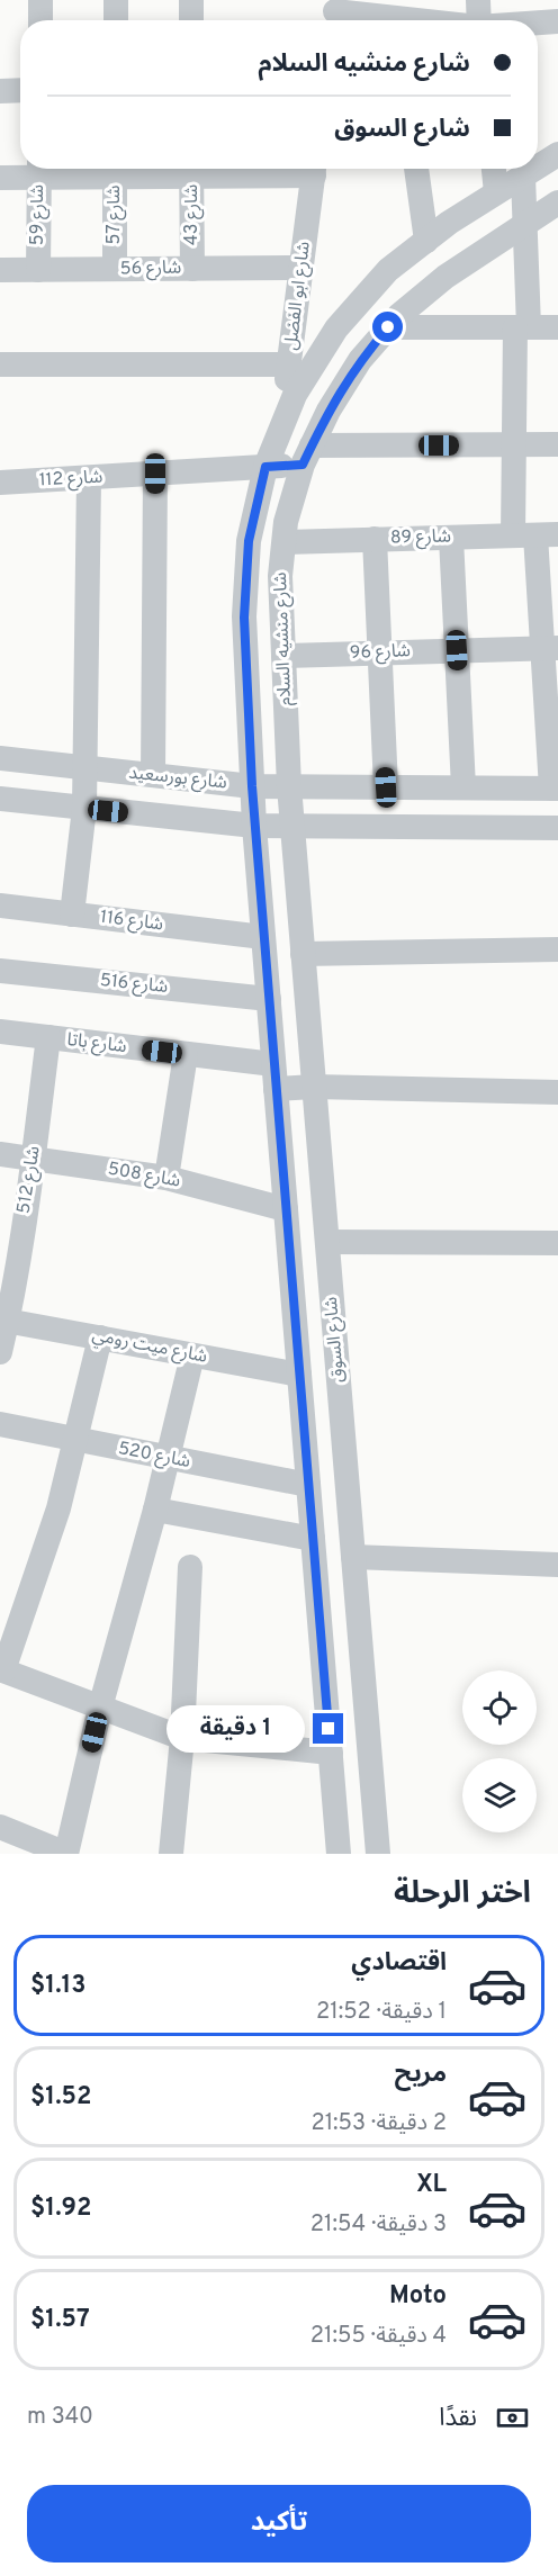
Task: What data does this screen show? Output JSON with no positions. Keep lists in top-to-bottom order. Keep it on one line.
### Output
{"streets":{"street":["شارع 59","شارع 57","شارع 43","شارع 56","شارع ابو الفضل","شارع 112","شارع 89","شارع منشيه السلام","شارع 96","شارع بورسعيد","شارع 116","شارع 516","شارع باتا","شارع 508","شارع 512","شارع السوق","شارع ميت رومي","شارع 520"]},"crossings":[["شارع 59","شارع 56"],["شارع 57","شارع 56"],["شارع 43","شارع 56"],["شارع 56","شارع ابو الفضل"],["شارع ابو الفضل","شارع منشيه السلام"],["شارع 112","شارع منشيه السلام"],["شارع 89","شارع منشيه السلام"],["شارع منشيه السلام","شارع 96"],["شارع منشيه السلام","شارع بورسعيد"],["شارع منشيه السلام","شارع السوق"],["شارع 116","شارع السوق"],["شارع 516","شارع السوق"],["شارع باتا","شارع 512"],["شارع باتا","شارع السوق"],["شارع 508","شارع 512"],["شارع 508","شارع السوق"],["شارع 512","شارع ميت رومي"],["شارع السوق","شارع ميت رومي"],["شارع السوق","شارع 520"]],"page":{"banner":["شارع منشيه السلام","شارع السوق"],"bubble":"1 دقيقة","heading":"اختر الرحلة","list":[{"name":"اقتصادي","note":"1 دقيقة · 21:52","value":"$1.13"},{"name":"مريح","note":"2 دقيقة · 21:53","value":"$1.52"},{"name":"XL","note":"3 دقيقة · 21:54","value":"$1.92"},{"name":"Moto","note":"4 دقيقة · 21:55","value":"$1.57"}],"pay":["نقدًا","340 m"],"buttons":"تأكيد"}}
